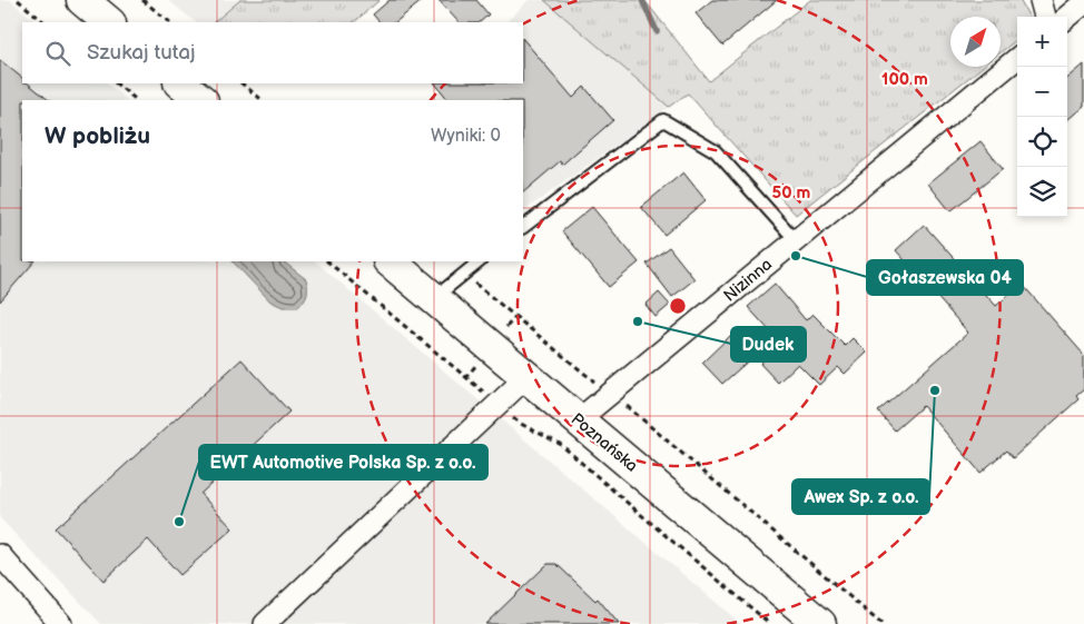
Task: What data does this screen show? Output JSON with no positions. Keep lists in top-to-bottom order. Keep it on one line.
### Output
{"streets":{"main road":["Poznańska"],"street":["Nizinna"]},"crossings":[["Nizinna","Poznańska"]],"places":["Gołaszewska 04","Dudek","Awex Sp. z o.o.","EWT Automotive Polska Sp. z o.o."],"north":"top right","page":{"map_buttons":["+","−"],"search":"Szukaj tutaj","heading":["W pobliżu","Wyniki: 0"]},"rings":["100 m","50 m"]}
